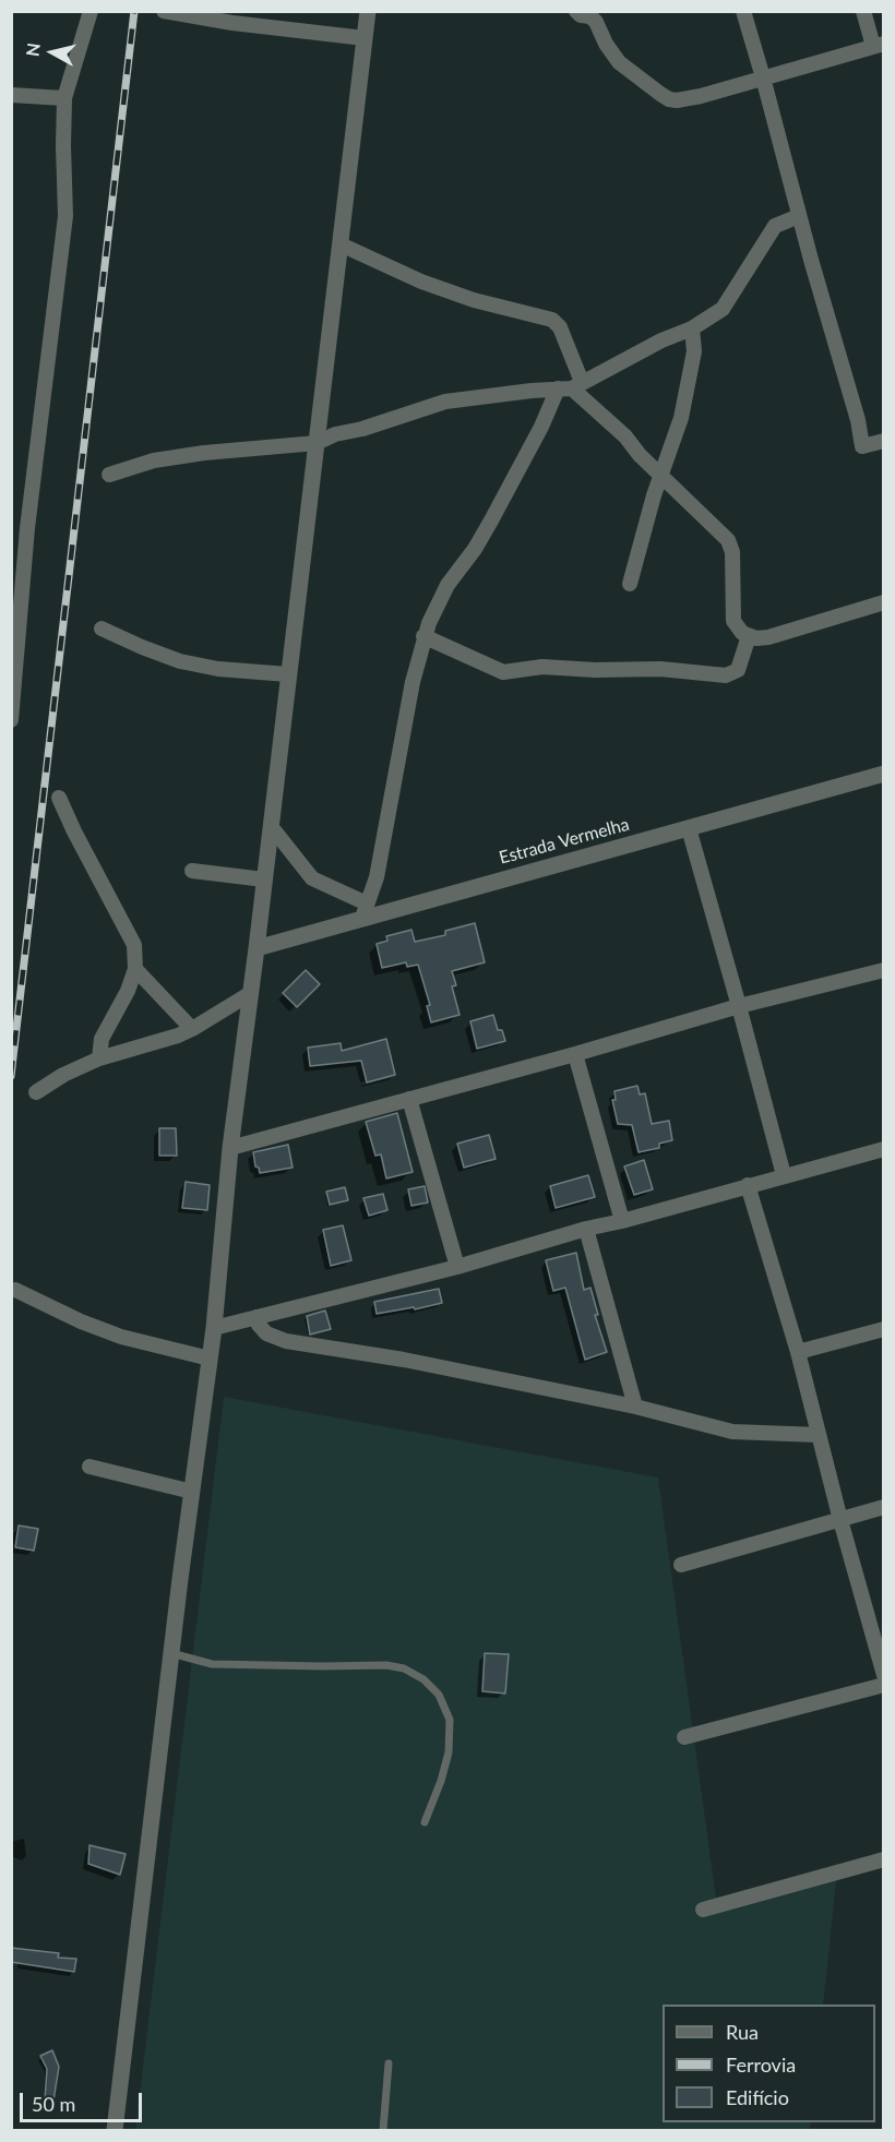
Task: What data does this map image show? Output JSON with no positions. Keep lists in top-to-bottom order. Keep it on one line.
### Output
{"streets":{"street":["Estrada Vermelha"]},"legend":["Rua","Ferrovia","Edifício"],"scale_bar":"50 m","north":"left"}
